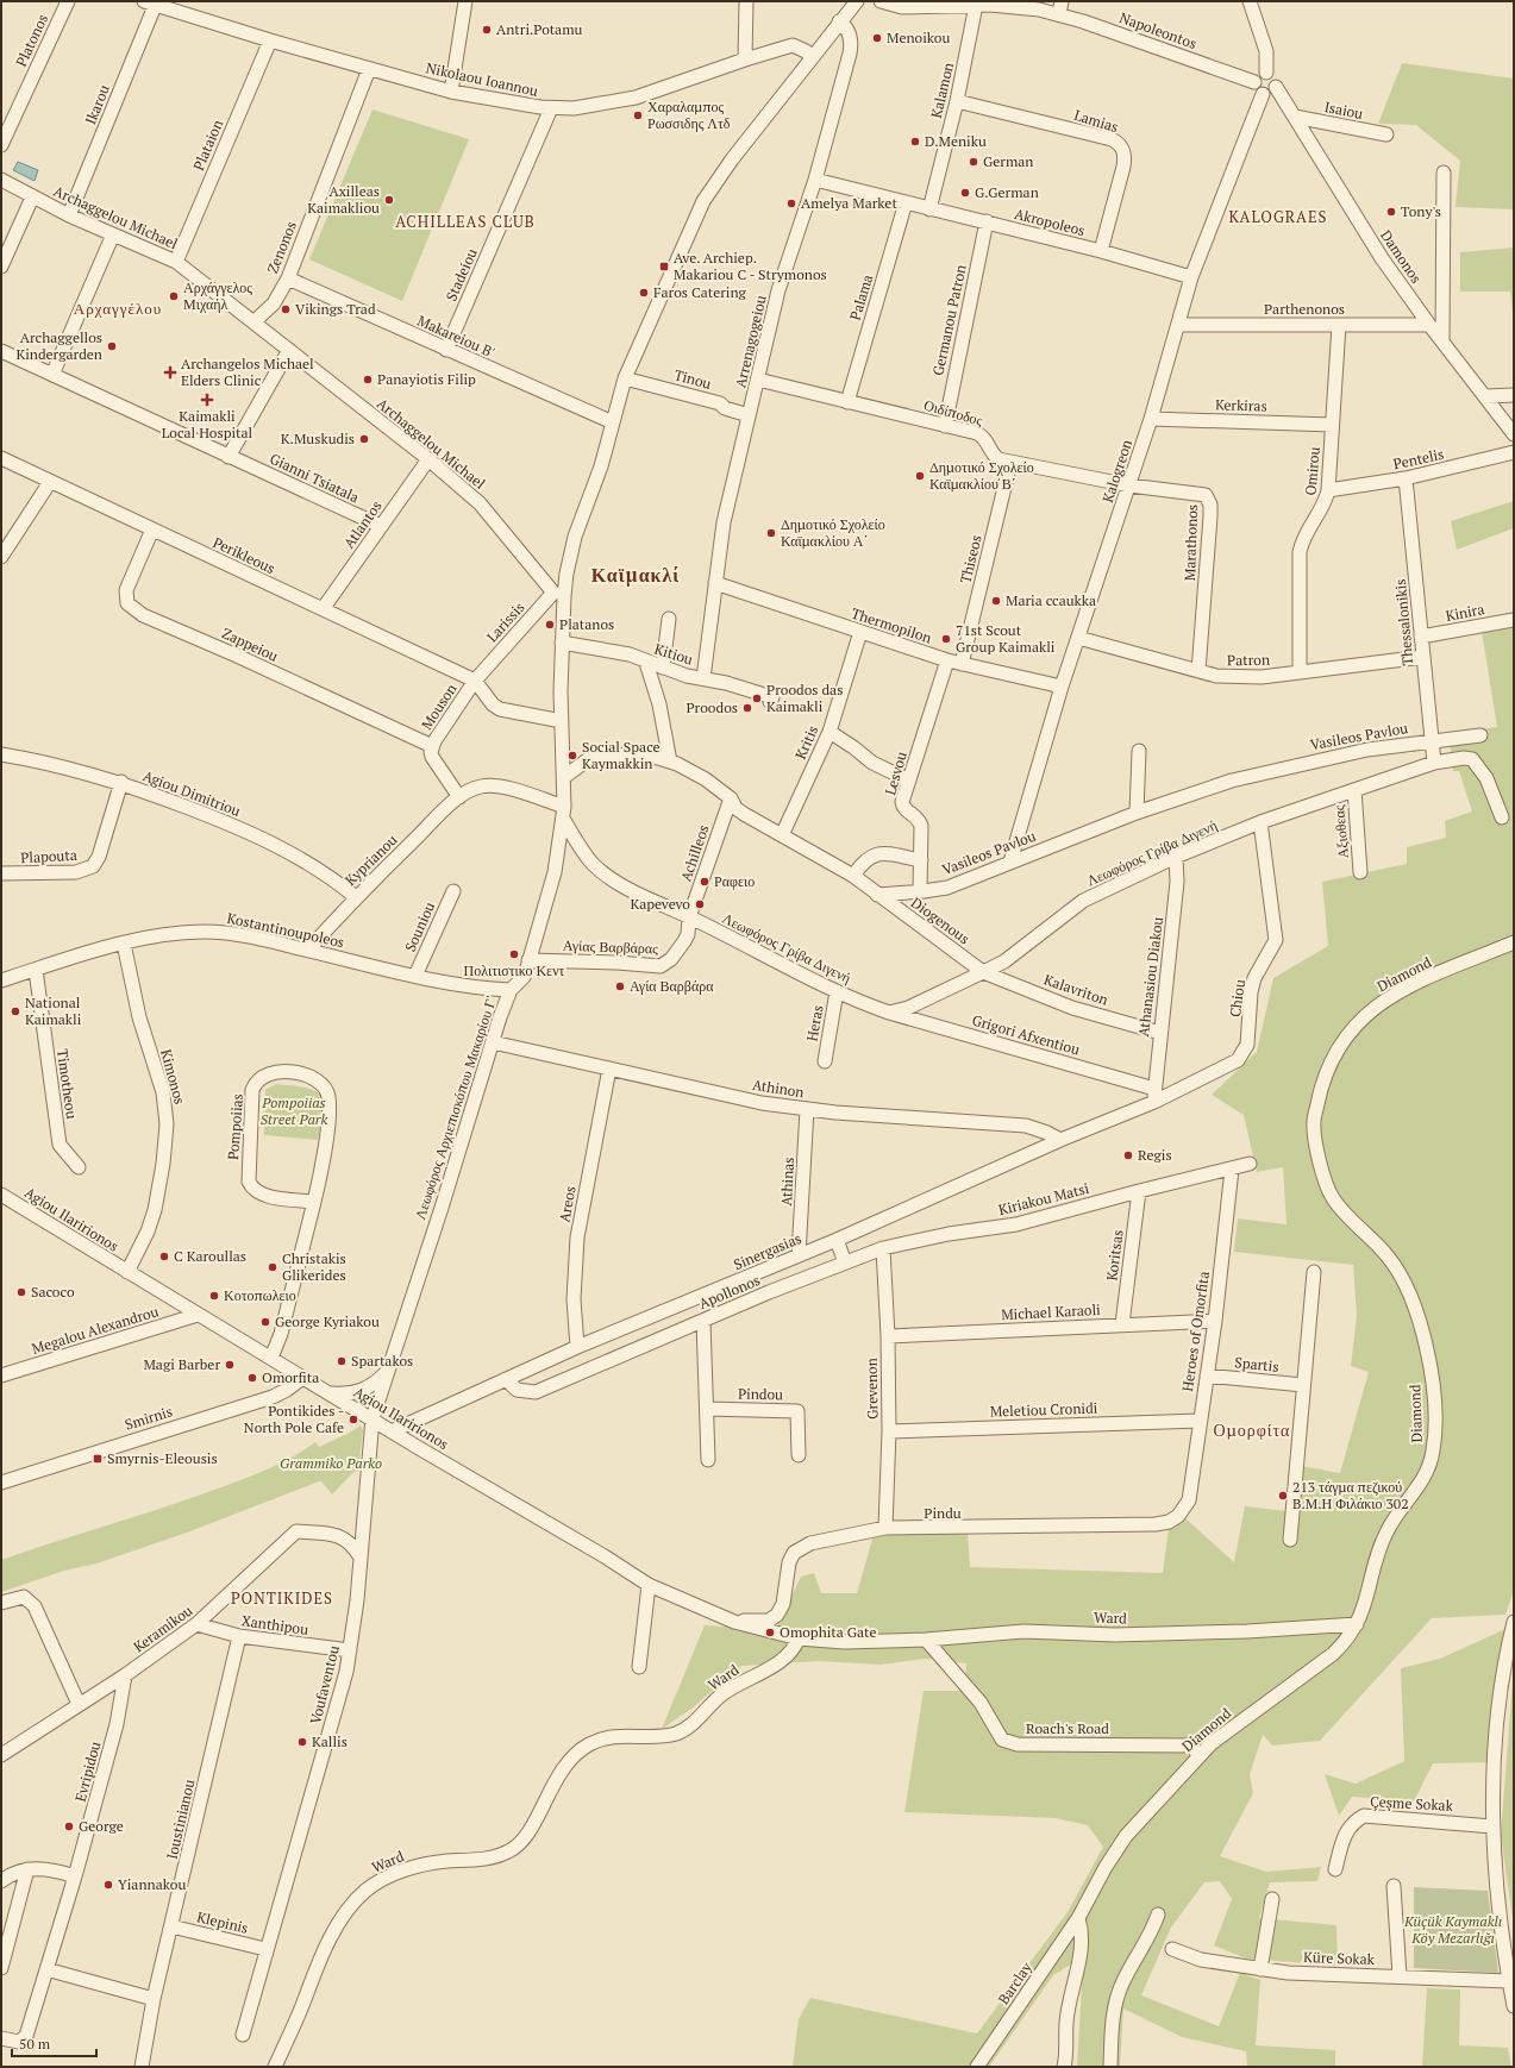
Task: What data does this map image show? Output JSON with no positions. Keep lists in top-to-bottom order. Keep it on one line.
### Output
{"streets":{"street":["Napoleontos","Platonos","Nikolaou Ioannou","Kalamon","Ikarou","Isaiou","Lamias","Plataion","Archaggelou Michael","Akropoleos","Zenonos","Damonos","Stadeiou","Palama","Parthenonos","Germanou Patron","Makareiou B'","Arrenagogeiou","Tinou","Kerkiras","Οιδίποδος","Pentelis","Kalogreon","Omirou","Gianni Tsiatala","Atlantos","Marathonos","Perikleous","Thiseos","Kinira","Larissis","Thessalonikis","Thermopilon","Zappeiou","Kitiou","Patron","Mouson","Vasileos Pavlou","Kritis","Lesvou","Agiou Dimitriou","Αξιοθεας","Achilleos","Λεωφόρος Γρίβα Διγενή","Plapouta","Kyprianou","Diogenous","Souniou","Kostantinoupoleos","Αγίας Βαρβάρας","Diamond","Athanasiou Diakou","Kalavriton","Chiou","Heras","Grigori Afxentiou","Kimonos","Timotheou","Athinon","Λεωφόρος Αρχιεπισκόπου Μακαρίου Γ'","Pompoiias","Athinas","Kiriakou Matsi","Areos","Agiou Ilaririonos","Sinergasias","Koritsas","Apollonos","Michael Karaoli","Megalou Alexandrou","Heroes of Omorfita","Spartis","Grevenon","Pindou","Meletiou Cronidi","Smirnis","Pindu","Ward","Xanthipou","Keramikou","Voufaventou","Roach's Road","Evripidou","Çeşme Sokak","Ioustinianou","Klepinis","Küre Sokak","Barclay"]},"crossings":[["Napoleontos","Kalamon"],["Napoleontos","Damonos"],["Napoleontos","Kalogreon"],["Nikolaou Ioannou","Ikarou"],["Nikolaou Ioannou","Plataion"],["Nikolaou Ioannou","Zenonos"],["Nikolaou Ioannou","Stadeiou"],["Nikolaou Ioannou","Λεωφόρος Αρχιεπισκόπου Μακαρίου Γ'"],["Kalamon","Lamias"],["Kalamon","Akropoleos"],["Ikarou","Archaggelou Michael"],["Isaiou","Damonos"],["Lamias","Akropoleos"],["Plataion","Archaggelou Michael"],["Archaggelou Michael","Zenonos"],["Archaggelou Michael","Atlantos"],["Archaggelou Michael","Larissis"],["Archaggelou Michael","Λεωφόρος Αρχιεπισκόπου Μακαρίου Γ'"],["Akropoleos","Palama"],["Akropoleos","Germanou Patron"],["Akropoleos","Arrenagogeiou"],["Akropoleos","Kalogreon"],["Zenonos","Makareiou B'"],["Damonos","Parthenonos"],["Damonos","Kalogreon"],["Stadeiou","Makareiou B'"],["Palama","Οιδίποδος"],["Parthenonos","Kalogreon"],["Parthenonos","Omirou"],["Germanou Patron","Οιδίποδος"],["Makareiou B'","Λεωφόρος Αρχιεπισκόπου Μακαρίου Γ'"],["Arrenagogeiou","Tinou"],["Arrenagogeiou","Οιδίποδος"],["Arrenagogeiou","Thermopilon"],["Arrenagogeiou","Kitiou"],["Arrenagogeiou","Λεωφόρος Αρχιεπισκόπου Μακαρίου Γ'"],["Tinou","Λεωφόρος Αρχιεπισκόπου Μακαρίου Γ'"],["Kerkiras","Kalogreon"],["Kerkiras","Omirou"],["Οιδίποδος","Kalogreon"],["Οιδίποδος","Marathonos"],["Οιδίποδος","Thiseos"],["Pentelis","Omirou"],["Pentelis","Thessalonikis"],["Kalogreon","Marathonos"],["Kalogreon","Thermopilon"],["Kalogreon","Patron"],["Kalogreon","Vasileos Pavlou"],["Omirou","Patron"],["Gianni Tsiatala","Atlantos"],["Atlantos","Perikleous"],["Marathonos","Patron"],["Perikleous","Larissis"],["Perikleous","Zappeiou"],["Perikleous","Mouson"],["Thiseos","Thermopilon"],["Kinira","Thessalonikis"],["Larissis","Mouson"],["Larissis","Λεωφόρος Αρχιεπισκόπου Μακαρίου Γ'"],["Thessalonikis","Patron"],["Thessalonikis","Vasileos Pavlou"],["Thessalonikis","Λεωφόρος Γρίβα Διγενή"],["Thermopilon","Kritis"],["Thermopilon","Lesvou"],["Zappeiou","Mouson"],["Kitiou","Λεωφόρος Αρχιεπισκόπου Μακαρίου Γ'"],["Mouson","Kyprianou"],["Vasileos Pavlou","Lesvou"],["Vasileos Pavlou","Diogenous"],["Agiou Dimitriou","Plapouta"],["Agiou Dimitriou","Kyprianou"],["Αξιοθεας","Λεωφόρος Γρίβα Διγενή"],["Achilleos","Λεωφόρος Γρίβα Διγενή"],["Achilleos","Αγίας Βαρβάρας"],["Λεωφόρος Γρίβα Διγενή","Kyprianou"],["Λεωφόρος Γρίβα Διγενή","Diogenous"],["Λεωφόρος Γρίβα Διγενή","Αγίας Βαρβάρας"],["Λεωφόρος Γρίβα Διγενή","Athanasiou Diakou"],["Λεωφόρος Γρίβα Διγενή","Kalavriton"],["Λεωφόρος Γρίβα Διγενή","Chiou"],["Λεωφόρος Γρίβα Διγενή","Heras"],["Λεωφόρος Γρίβα Διγενή","Grigori Afxentiou"],["Λεωφόρος Γρίβα Διγενή","Λεωφόρος Αρχιεπισκόπου Μακαρίου Γ'"],["Kyprianou","Kostantinoupoleos"],["Kyprianou","Λεωφόρος Αρχιεπισκόπου Μακαρίου Γ'"],["Diogenous","Kalavriton"],["Souniou","Kostantinoupoleos"],["Kostantinoupoleos","Kimonos"],["Kostantinoupoleos","Timotheou"],["Kostantinoupoleos","Λεωφόρος Αρχιεπισκόπου Μακαρίου Γ'"],["Αγίας Βαρβάρας","Λεωφόρος Αρχιεπισκόπου Μακαρίου Γ'"],["Diamond","Ward"],["Diamond","Roach's Road"],["Diamond","Barclay"],["Athanasiou Diakou","Kalavriton"],["Athanasiou Diakou","Chiou"],["Athanasiou Diakou","Grigori Afxentiou"],["Athanasiou Diakou","Sinergasias"],["Chiou","Grigori Afxentiou"],["Chiou","Sinergasias"],["Grigori Afxentiou","Sinergasias"],["Kimonos","Agiou Ilaririonos"],["Athinon","Λεωφόρος Αρχιεπισκόπου Μακαρίου Γ'"],["Athinon","Athinas"],["Athinon","Areos"],["Athinon","Sinergasias"],["Λεωφόρος Αρχιεπισκόπου Μακαρίου Γ'","Agiou Ilaririonos"],["Λεωφόρος Αρχιεπισκόπου Μακαρίου Γ'","Voufaventou"],["Pompoiias","Agiou Ilaririonos"],["Athinas","Sinergasias"],["Kiriakou Matsi","Koritsas"],["Kiriakou Matsi","Apollonos"],["Kiriakou Matsi","Heroes of Omorfita"],["Kiriakou Matsi","Grevenon"],["Areos","Sinergasias"],["Agiou Ilaririonos","Sinergasias"],["Agiou Ilaririonos","Megalou Alexandrou"],["Agiou Ilaririonos","Smirnis"],["Agiou Ilaririonos","Pindu"],["Agiou Ilaririonos","Ward"],["Agiou Ilaririonos","Voufaventou"],["Sinergasias","Apollonos"],["Koritsas","Michael Karaoli"],["Michael Karaoli","Heroes of Omorfita"],["Michael Karaoli","Grevenon"],["Heroes of Omorfita","Spartis"],["Heroes of Omorfita","Meletiou Cronidi"],["Heroes of Omorfita","Pindu"],["Grevenon","Meletiou Cronidi"],["Grevenon","Pindu"],["Ward","Roach's Road"],["Xanthipou","Keramikou"],["Xanthipou","Voufaventou"],["Xanthipou","Ioustinianou"],["Keramikou","Evripidou"],["Voufaventou","Klepinis"],["Ioustinianou","Klepinis"]],"districts":["KALOGRAES","ACHILLEAS CLUB","Αρχαγγέλου","Καϊμακλί","Ομορφίτα","PONTIKIDES"],"parks":["Pompoiias Street Park","Grammiko Parko","Küçük Kaymaklı Köy Mezarlığı"],"places":{"other":["Antri.Potamu","Menoikou","Χαραλαμπος Ρωσσιδης Λτδ","D.Meniku","German","G.German","Axilleas Kaimakliou","Amelya Market","Tony's","Faros Catering","Αρχάγγελος Μιχαήλ","Vikings Trad","Archaggellos Kindergarden","Panayiotis Filip","K.Muskudis","Δημοτικό Σχολείο Καϊμακλίου Β΄","Δημοτικό Σχολείο Καϊμακλίου Α΄","Maria ccaukka","Platanos","71st Scout Group Kaimakli","Proodos das Kaimakli","Proodos","Social Space Kaymakkin","Ραφειο","Kapevevo","Πολιτιστικο Κεντ","Αγία Βαρβάρα","National Kaimakli","Regis","C Karoullas","Christakis Glikerides","Sacoco","Κοτοπωλειο","George Kyriakou","Spartakos","Magi Barber","Omorfita","Pontikides - North Pole Cafe","213 τάγμα πεζικού B.M.H Φιλάκιο 302","Omophita Gate","Kallis","George","Yiannakou"],"transit":["Ave. Archiep. Makariou C - Strymonos","Smyrnis-Eleousis"],"health":["Archangelos Michael Elders Clinic","Kaimakli Local Hospital"]},"scale_bar":"50 m"}
